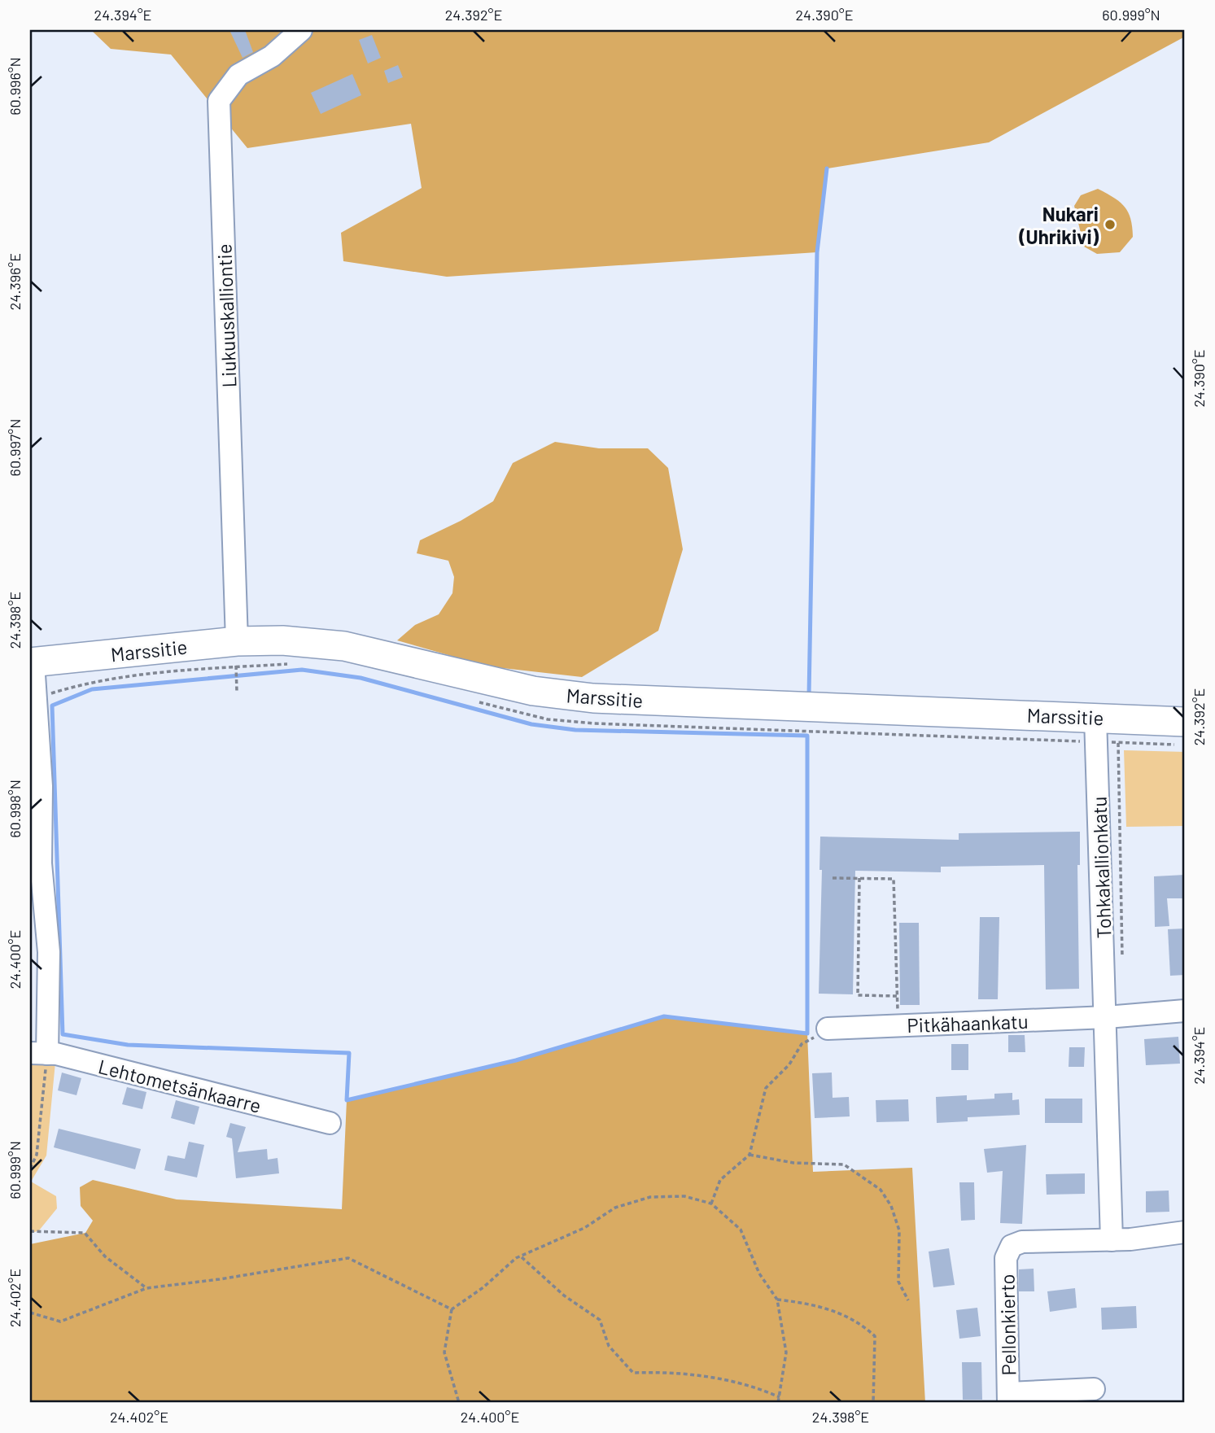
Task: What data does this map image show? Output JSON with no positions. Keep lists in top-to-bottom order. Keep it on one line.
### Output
{"streets":{"main road":["Marssitie"],"street":["Liukuuskalliontie","Tohkakallionkatu","Pitkähaankatu","Lehtometsänkaarre","Pellonkierto"]},"crossings":[["Liukuuskalliontie","Marssitie"],["Marssitie","Tohkakallionkatu"],["Tohkakallionkatu","Pitkähaankatu"],["Tohkakallionkatu","Pellonkierto"]],"places":["Nukari (Uhrikivi)"],"coordinates":["24.394°E","24.392°E","24.390°E","60.999°N","60.996°N","24.396°E","60.997°N","24.398°E","60.998°N","24.400°E","24.402°E"]}
